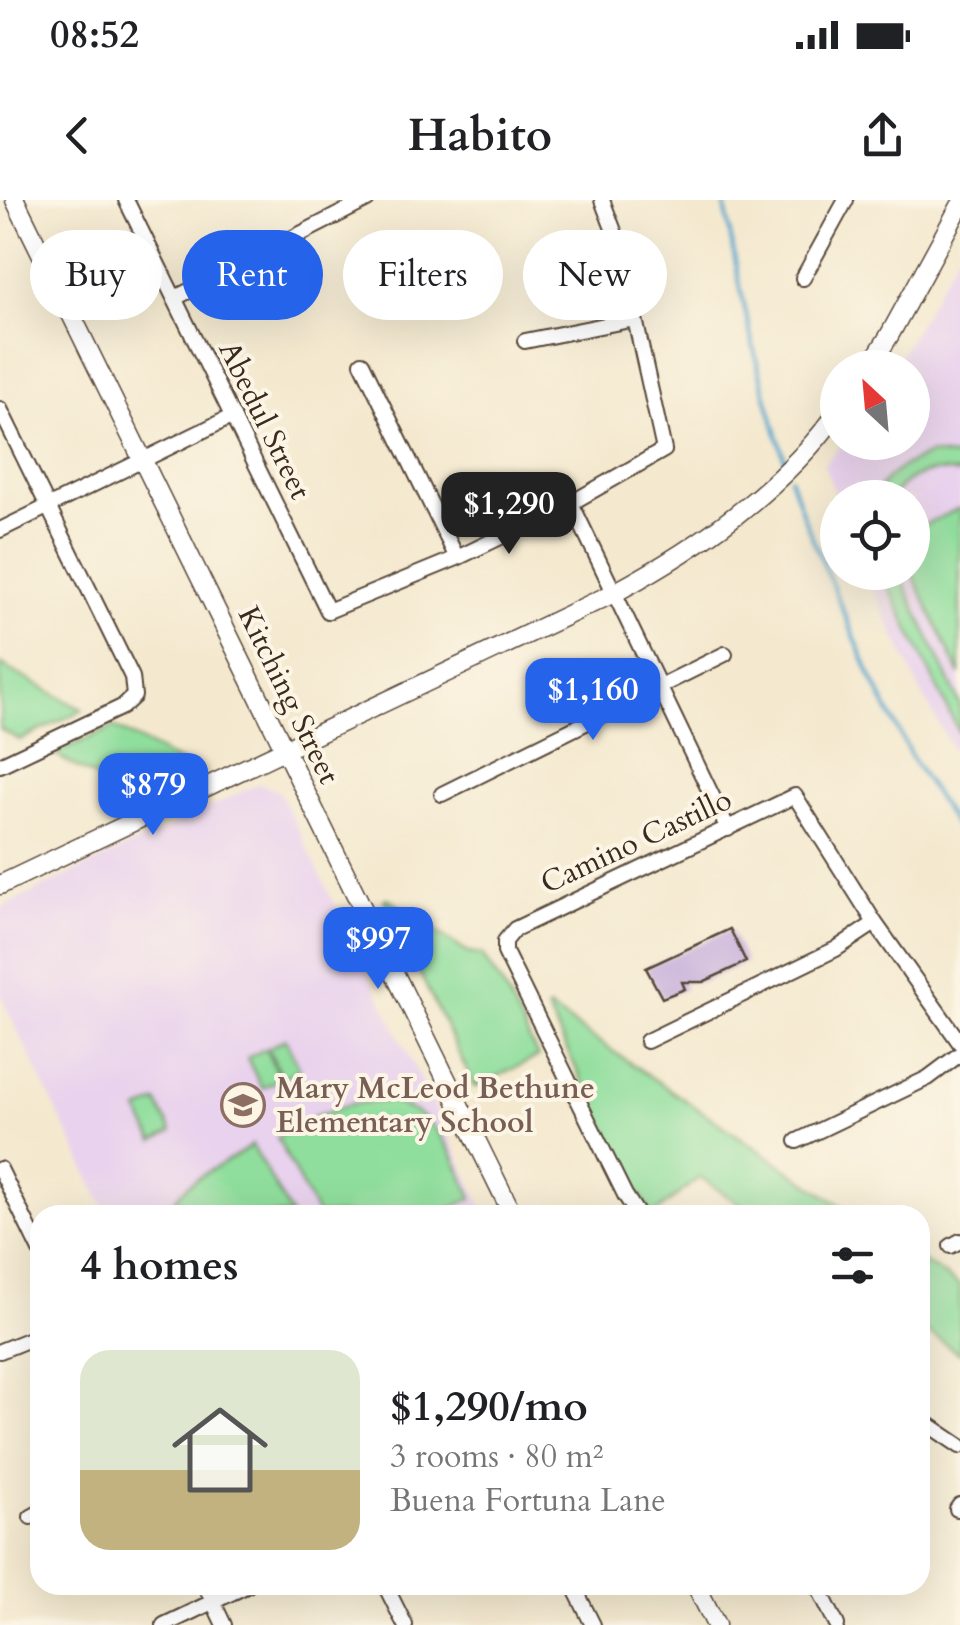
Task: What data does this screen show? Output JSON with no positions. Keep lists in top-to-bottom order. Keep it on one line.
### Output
{"streets":{"street":["Abedul Street","Kitching Street","Camino Castillo"]},"places":{"school or university":["Mary McLeod Bethune Elementary School"]},"north":"top left","page":{"status":"08:52","header":"Habito","chip":["Buy","Rent","Filters","New"],"price":["$1,290","$1,160","$879","$997"],"heading":"4 homes","list":[{"name":"$1,290/mo","note":"3 rooms · 80 m² · Buena Fortuna Lane"}]}}
